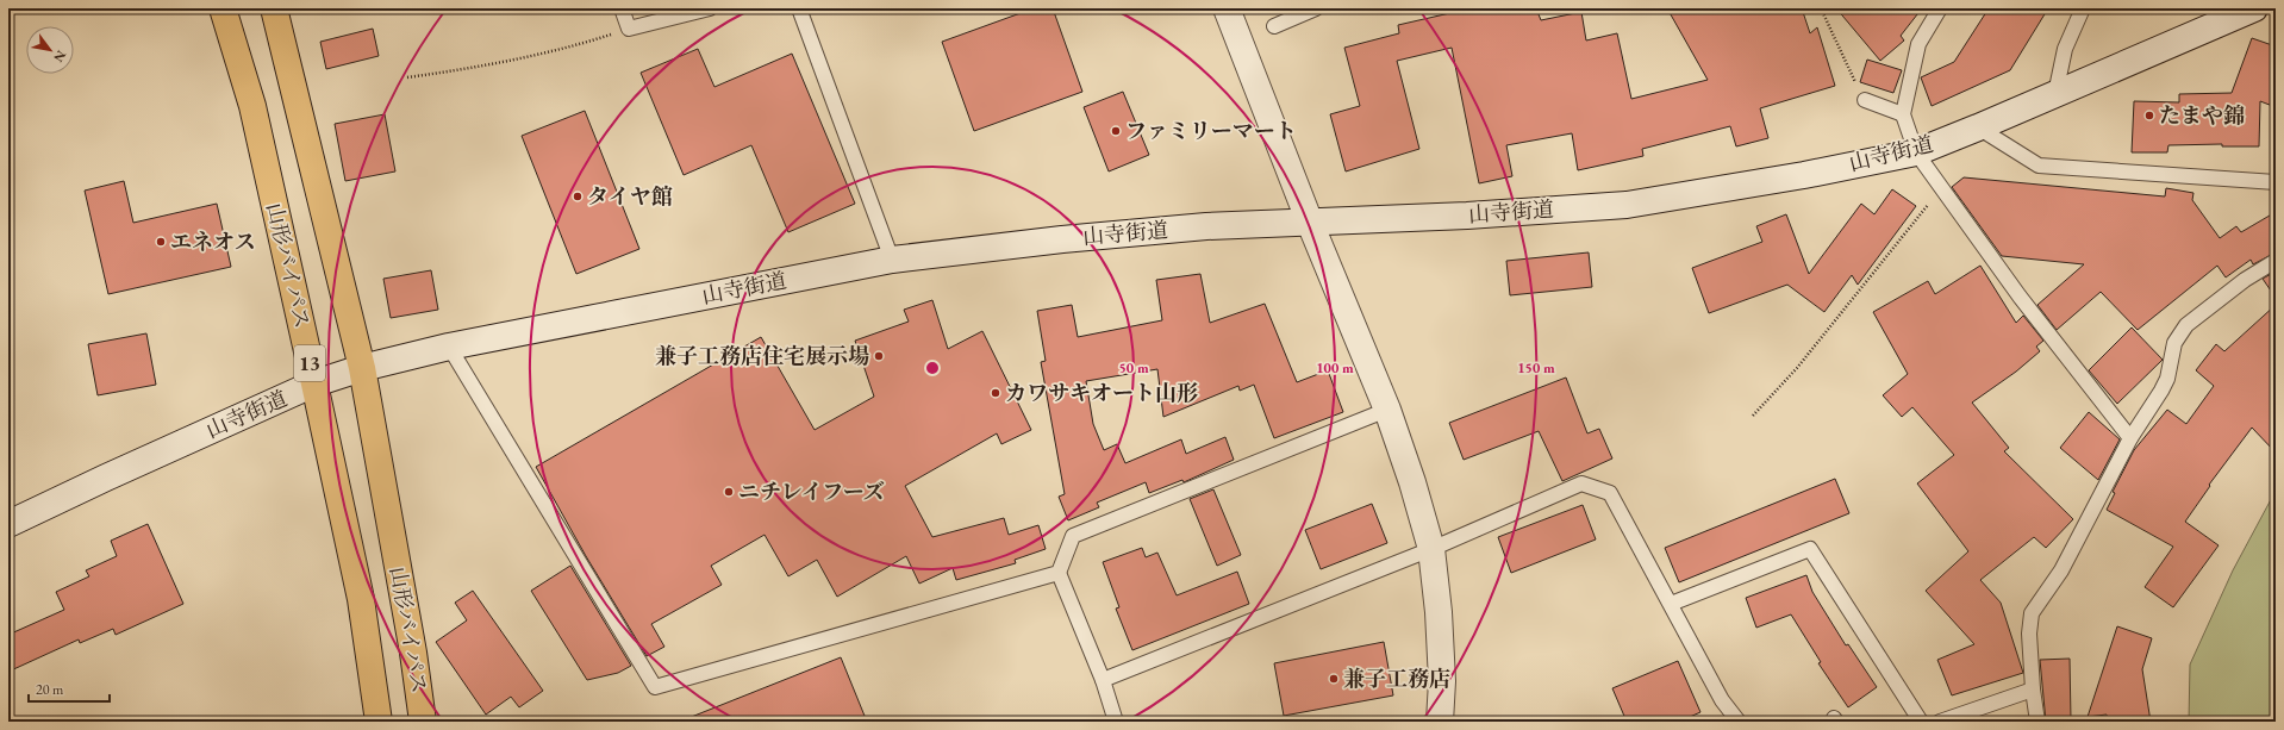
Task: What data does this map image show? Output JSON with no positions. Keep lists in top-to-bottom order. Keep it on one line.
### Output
{"streets":{"highway":["山形バイパス","13"],"main road":["山寺街道"]},"crossings":[["山寺街道","山形バイパス"]],"places":["たまや錦","ファミリーマート","タイヤ館","エネオス","兼子工務店住宅展示場","カワサキオート山形","ニチレイフーズ","兼子工務店"],"scale_bar":"20 m","north":"bottom right","rings":["50 m","100 m","150 m"]}
